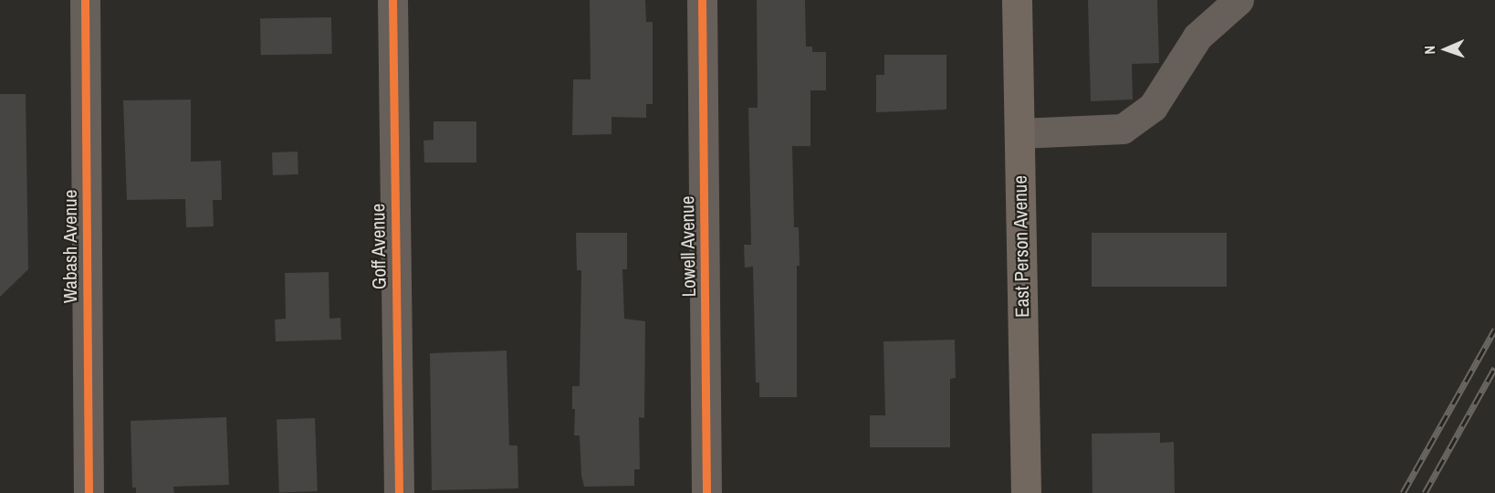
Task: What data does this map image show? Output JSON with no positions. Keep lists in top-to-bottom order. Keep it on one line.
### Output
{"streets":{"main road":["East Person Avenue"],"street":["Wabash Avenue","Goff Avenue","Lowell Avenue"]},"north":"left"}
